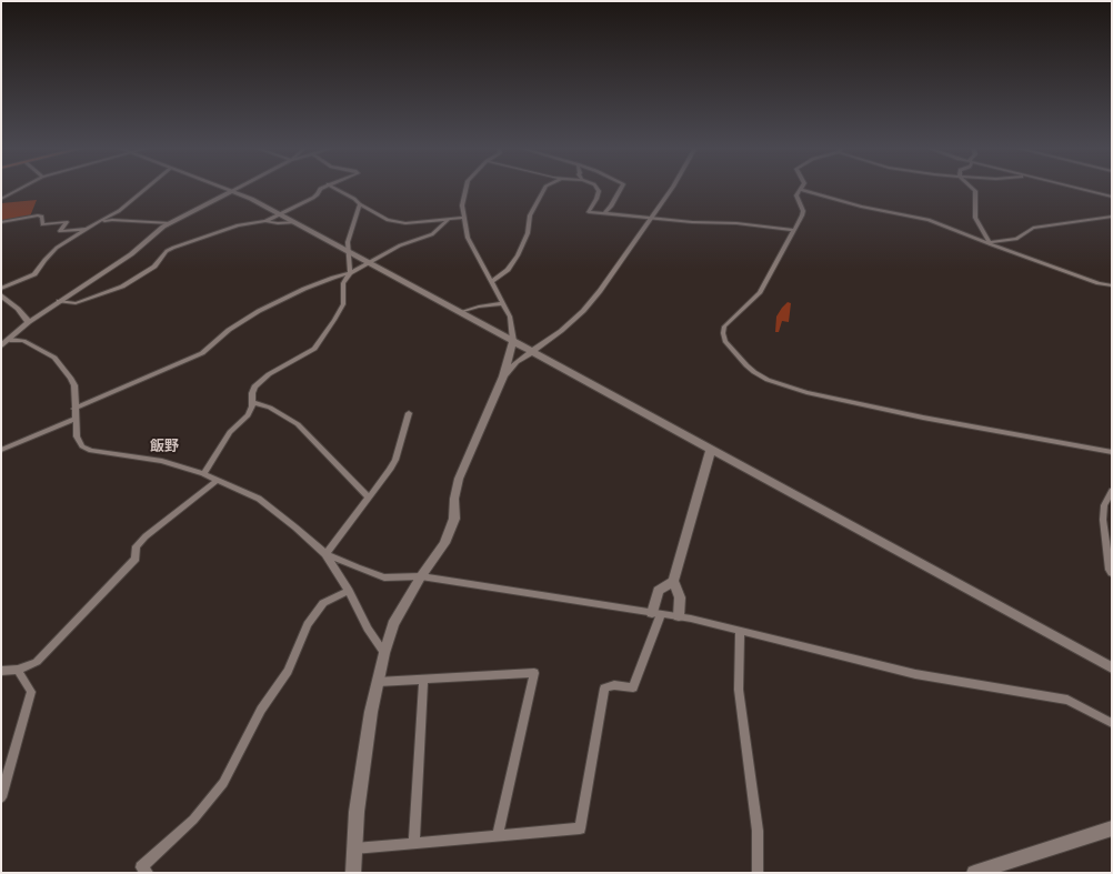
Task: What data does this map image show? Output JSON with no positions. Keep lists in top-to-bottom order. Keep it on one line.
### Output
{"districts":["飯野"]}
